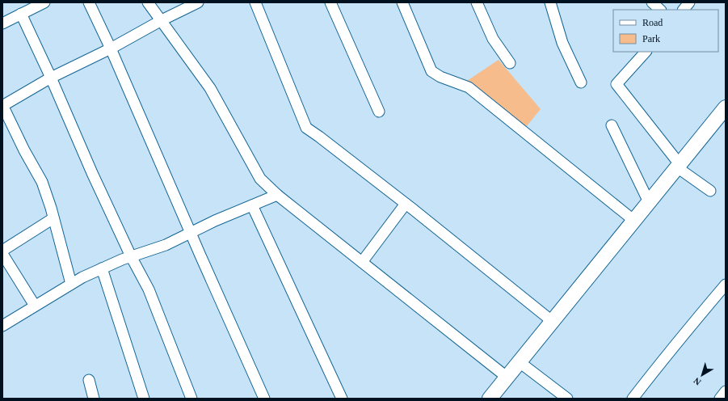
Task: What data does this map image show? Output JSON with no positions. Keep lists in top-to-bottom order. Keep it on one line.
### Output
{"legend":["Road","Park"],"north":"bottom left"}
